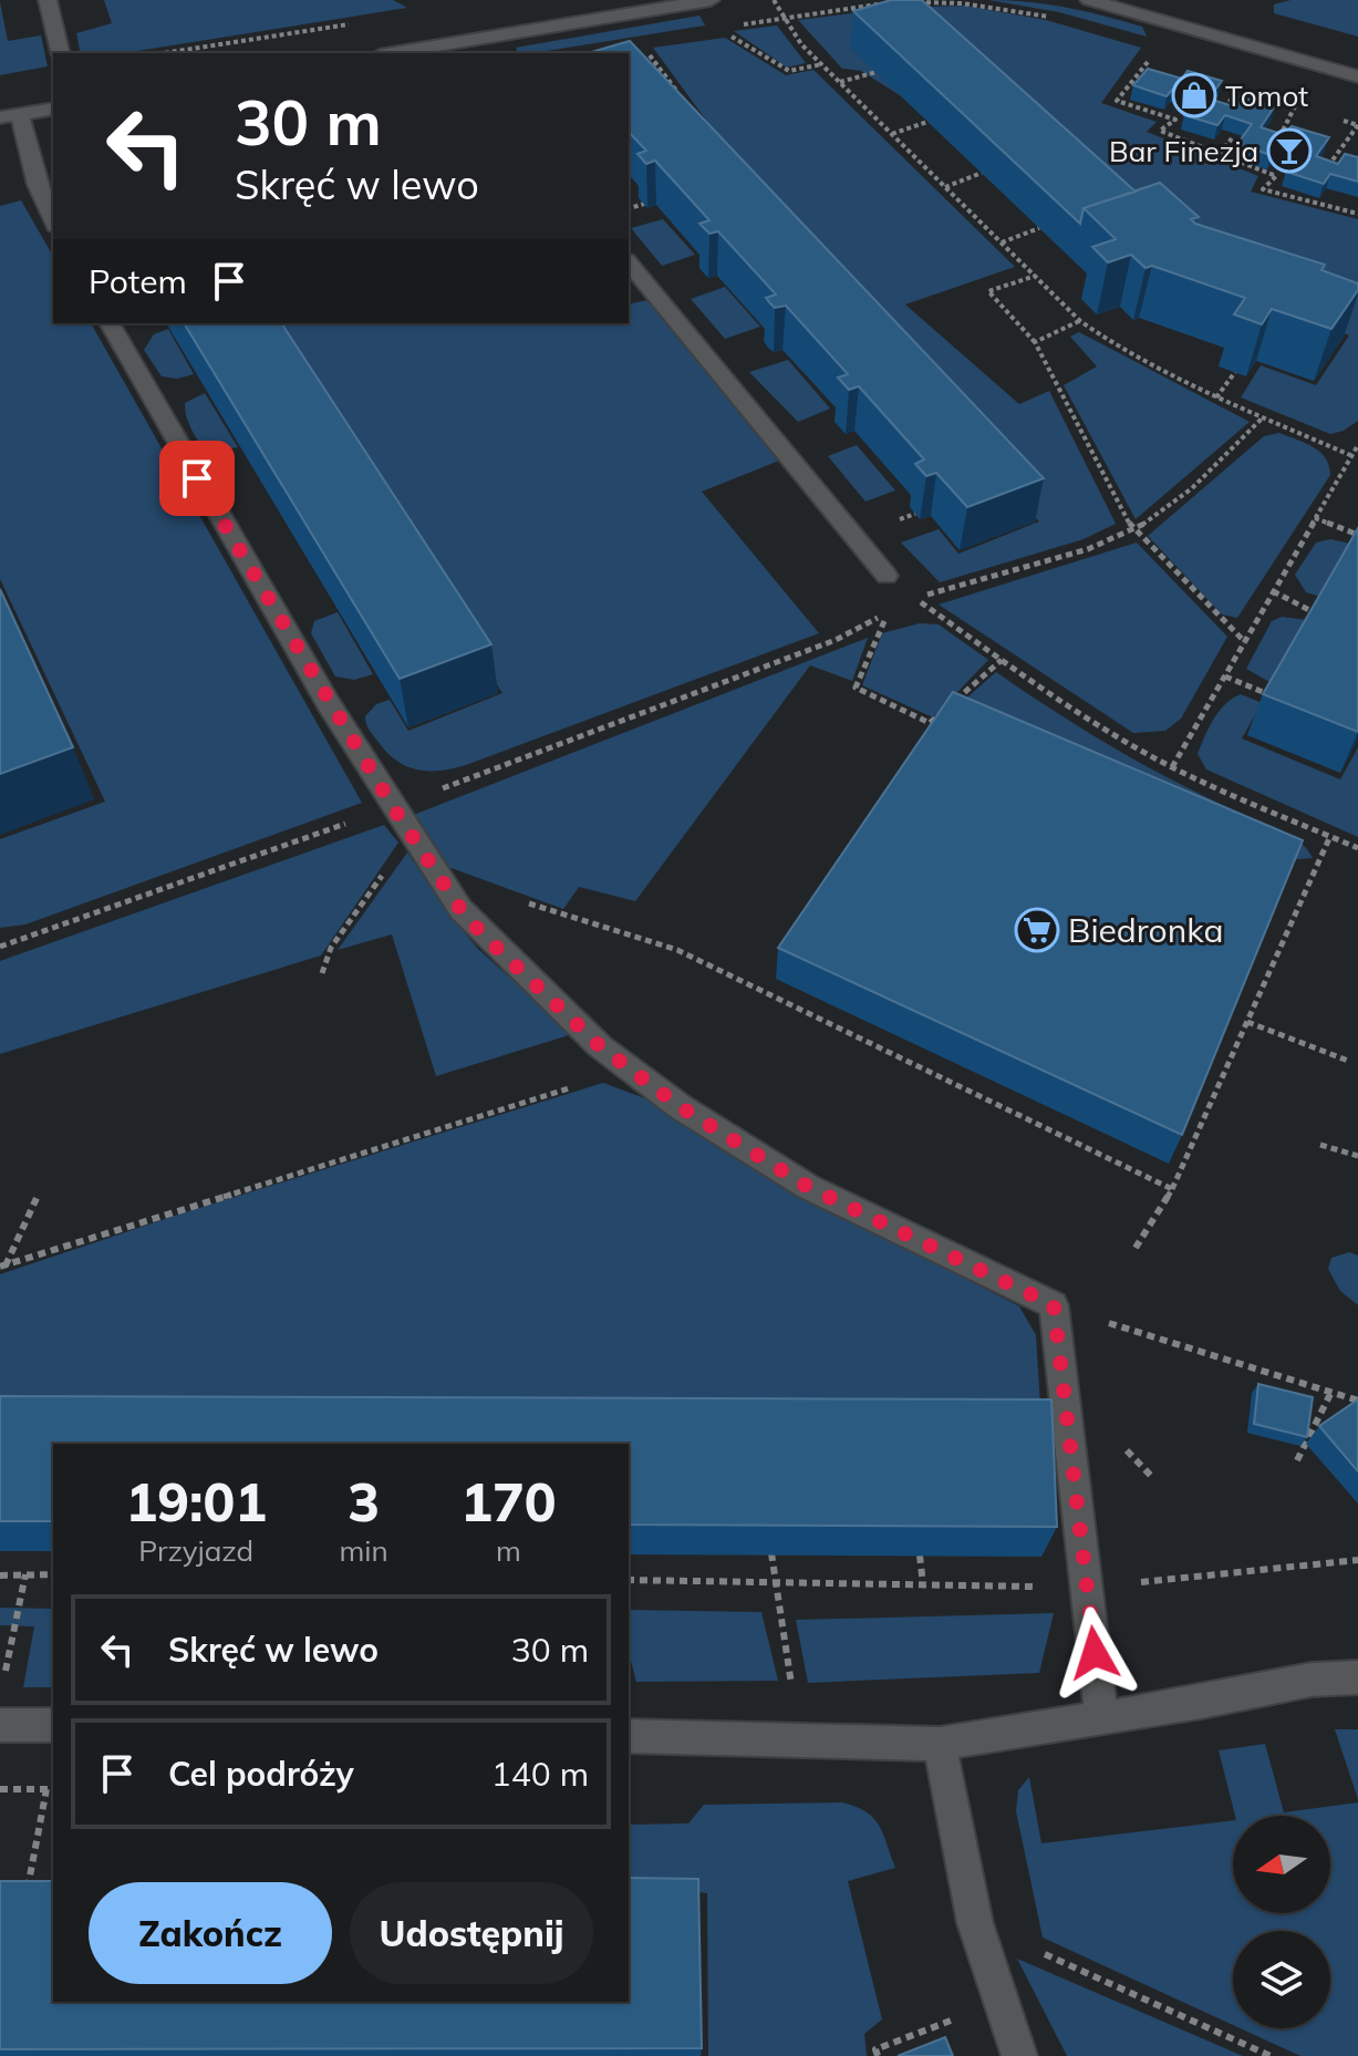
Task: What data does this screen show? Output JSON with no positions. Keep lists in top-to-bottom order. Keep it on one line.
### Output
{"places":{"shop":["Tomot"],"bar":["Bar Finezja"],"supermarket":["Biedronka"]},"north":"left","page":{"turn":["30 m","Skręć w lewo"],"then":"Potem","eta":["19:01","Przyjazd","3","min","170","m"],"list":[{"name":"Skręć w lewo","value":"30 m"},{"name":"Cel podróży","value":"140 m"}],"buttons":["Zakończ","Udostępnij"]}}
